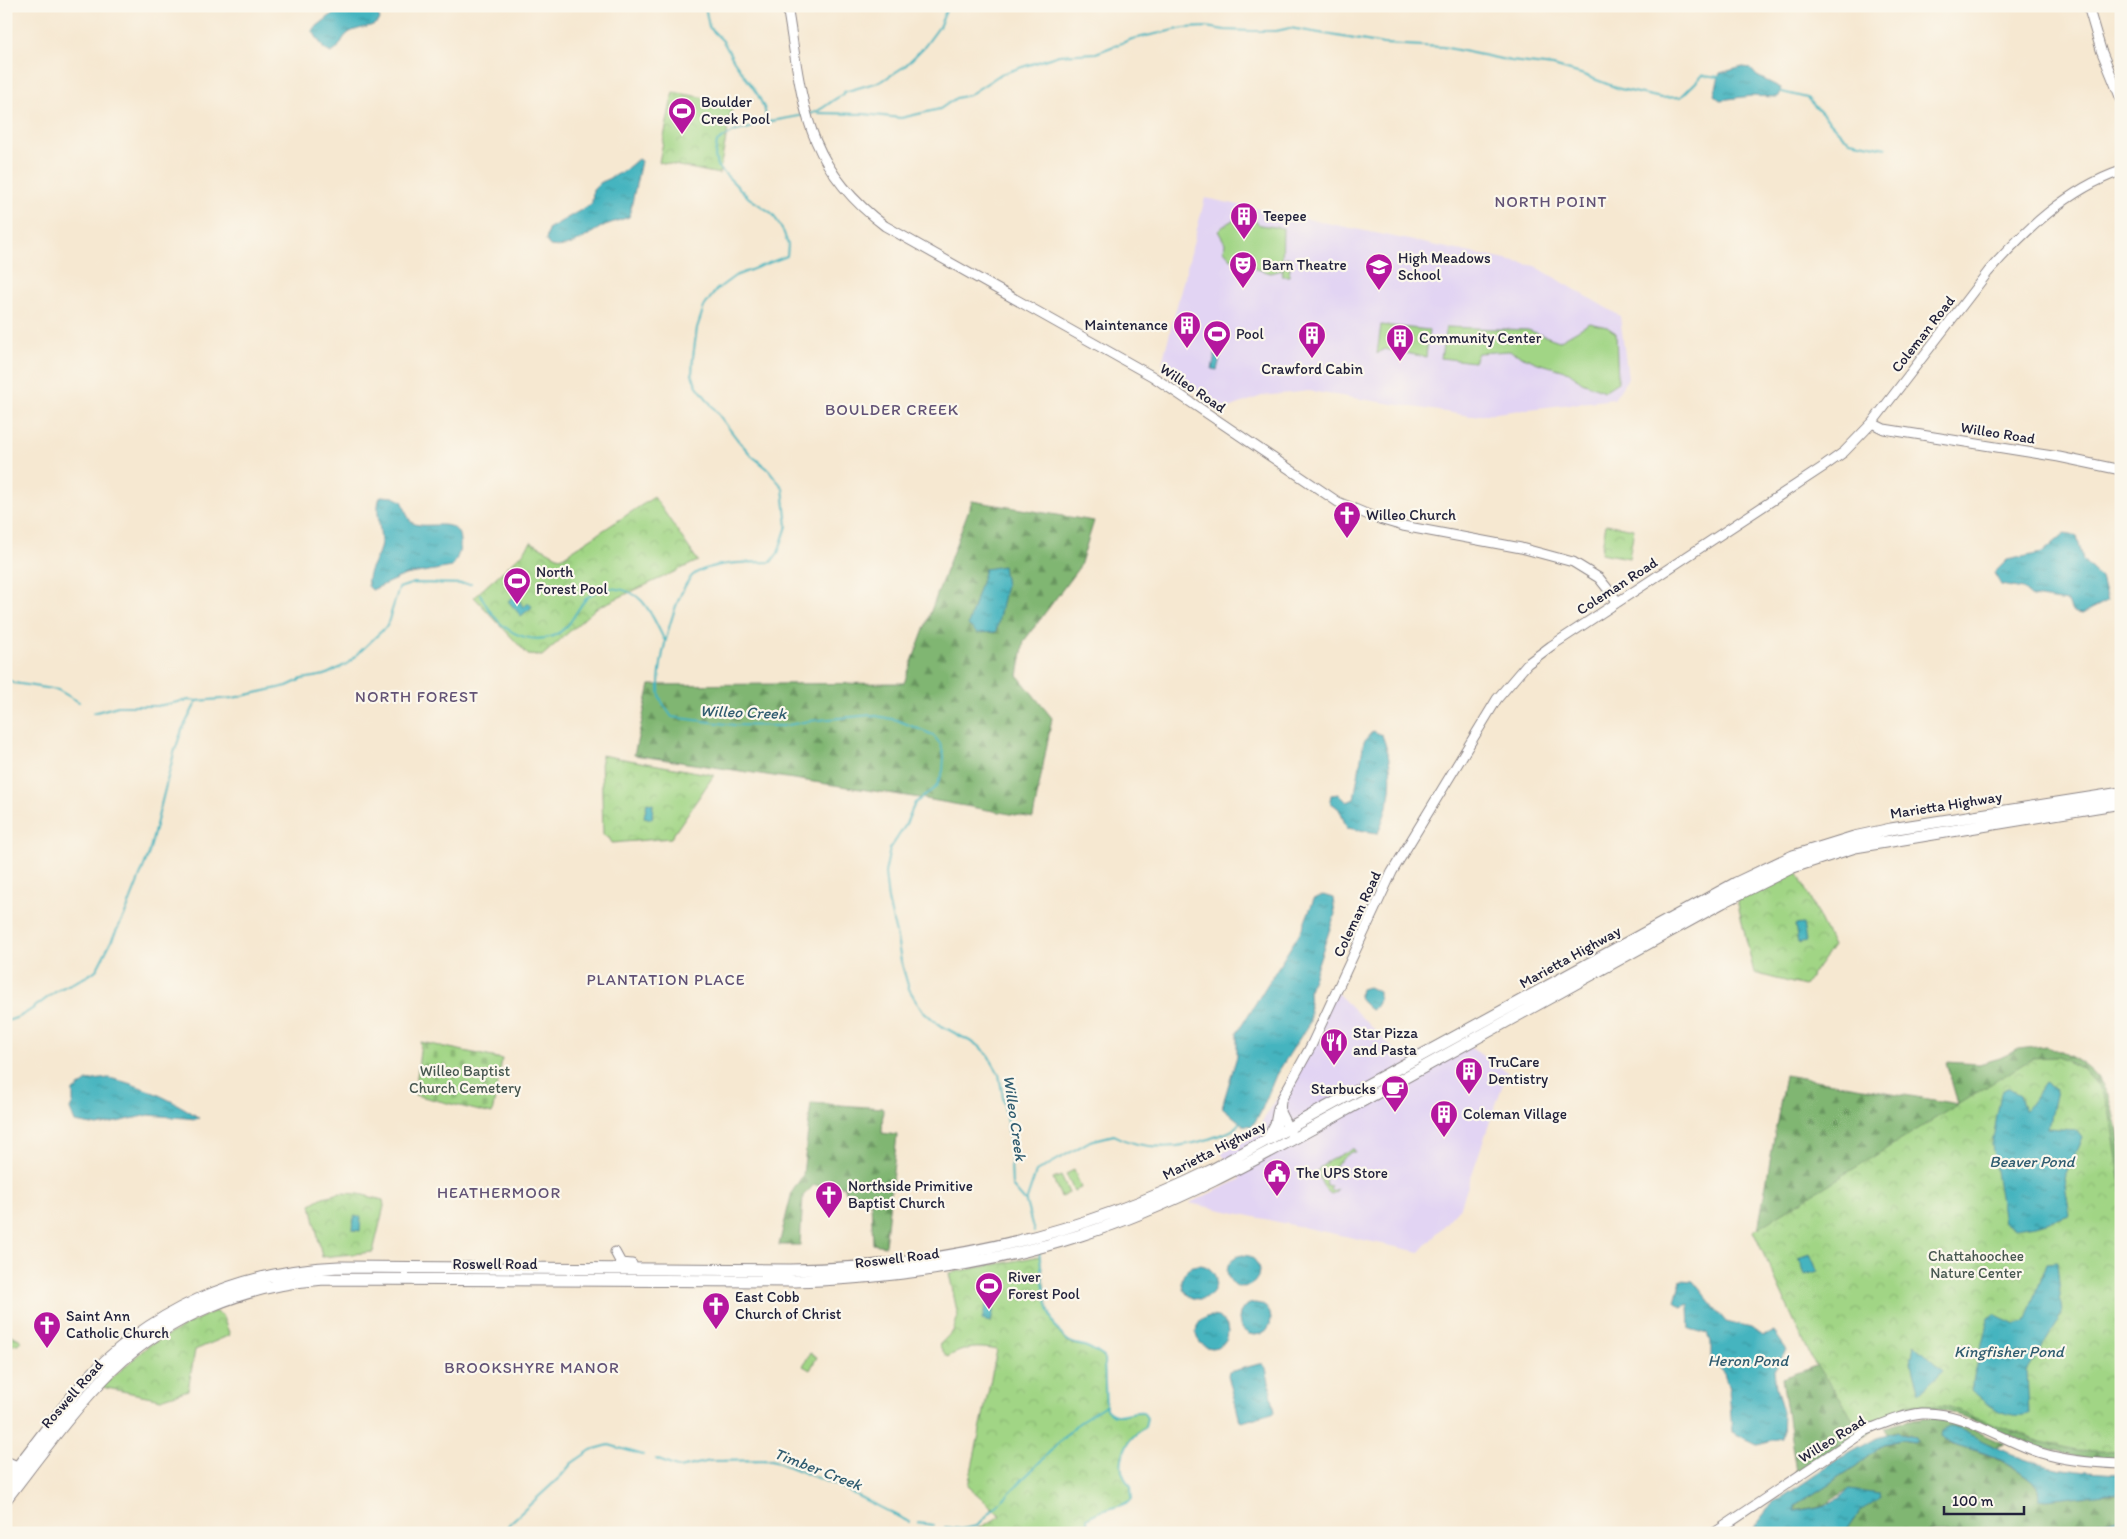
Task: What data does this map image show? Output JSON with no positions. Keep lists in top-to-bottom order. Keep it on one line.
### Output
{"streets":{"highway":["Marietta Highway","Roswell Road"],"street":["Coleman Road","Willeo Road"]},"crossings":[["Coleman Road","Willeo Road"],["Marietta Highway","Roswell Road"]],"districts":["NORTH POINT","BOULDER CREEK","NORTH FOREST","PLANTATION PLACE","HEATHERMOOR","BROOKSHYRE MANOR"],"water":["Willeo Creek","Beaver Pond","Kingfisher Pond","Heron Pond","Timber Creek"],"parks":["Willeo Baptist Church Cemetery","Chattahoochee Nature Center"],"places":{"sports":["Boulder Creek Pool","Pool","North Forest Pool","River Forest Pool"],"building":["Teepee","Maintenance","Crawford Cabin","Community Center","TruCare Dentistry","Coleman Village"],"theatre":["Barn Theatre"],"school or university":["High Meadows School"],"church":["Willeo Church","Northside Primitive Baptist Church","East Cobb Church of Christ","Saint Ann Catholic Church"],"restaurant":["Star Pizza and Pasta"],"cafe":["Starbucks"],"public building":["The UPS Store"]},"scale_bar":"100 m"}
